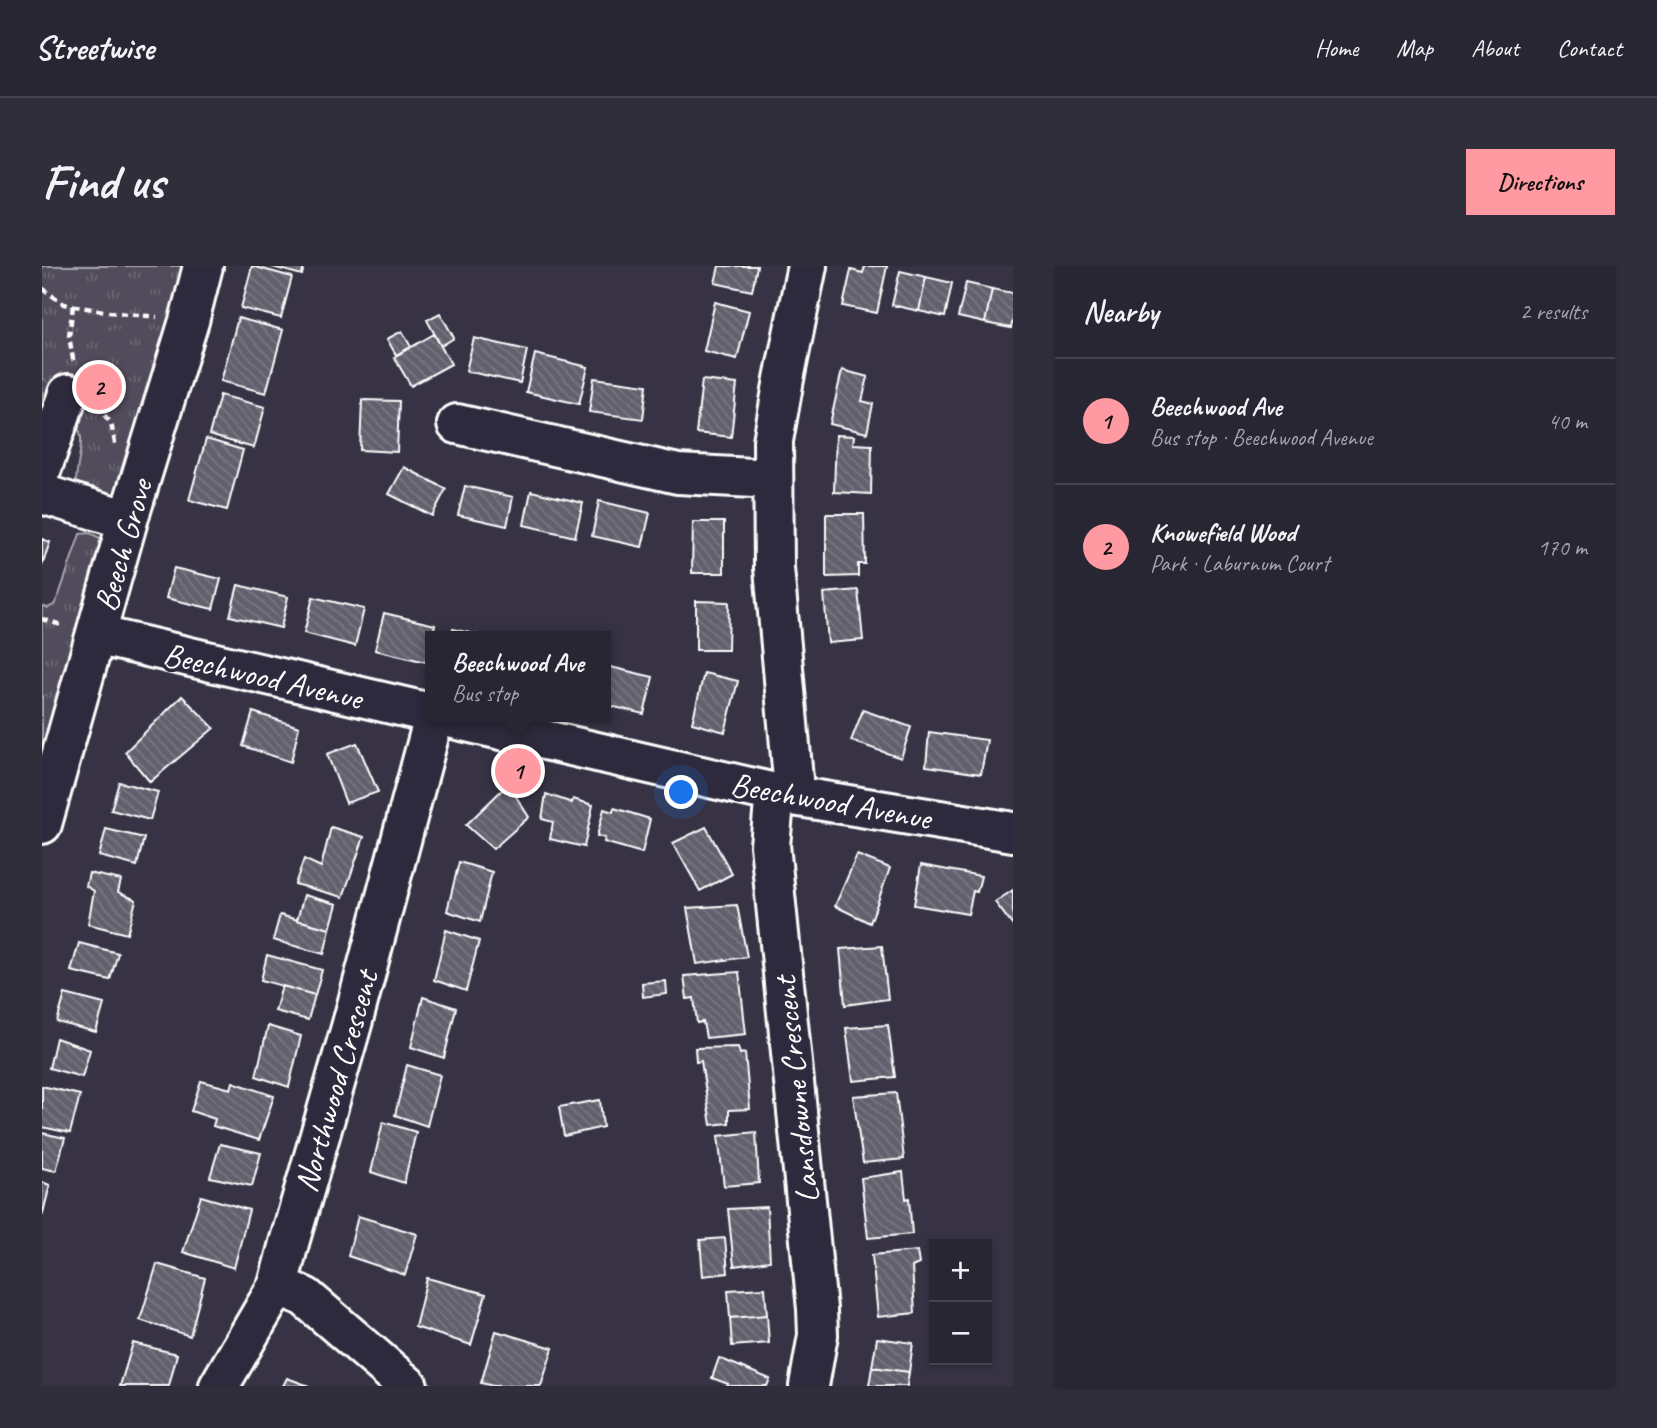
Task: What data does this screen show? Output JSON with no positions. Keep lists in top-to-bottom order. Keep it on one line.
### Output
{"streets":{"street":["Beech Grove","Beechwood Avenue","Northwood Crescent","Lansdowne Crescent"]},"crossings":[["Beech Grove","Beechwood Avenue"],["Beechwood Avenue","Lansdowne Crescent"]],"page":{"header":"Streetwise","nav":["Home","Map","About","Contact"],"buttons":"Directions","title":"Find us","heading":["Nearby","2 results"],"list":[{"mark":"1","name":"Beechwood Ave","note":"Bus stop · Beechwood Avenue","value":"40 m"},{"mark":"2","name":"Knowefield Wood","note":"Park · Laburnum Court","value":"170 m"}],"pins":["2","1"],"popup":["Beechwood Ave","Bus stop"],"map_buttons":["+","−"]}}
